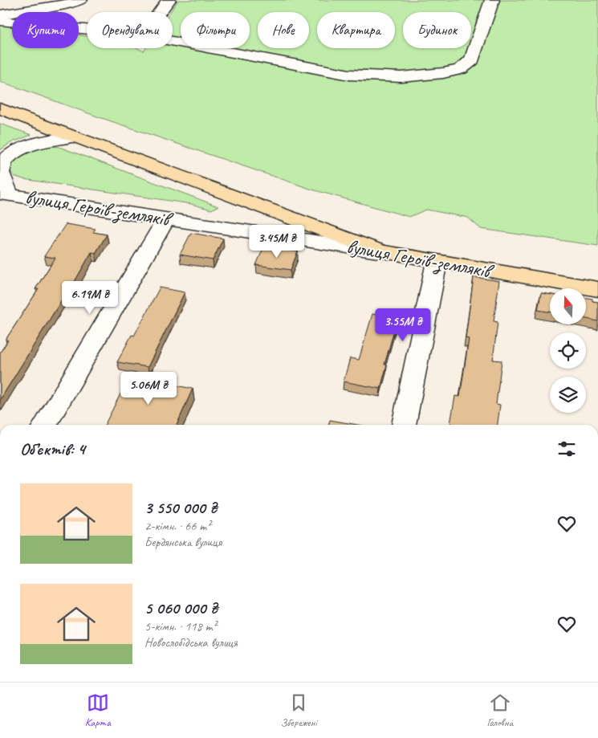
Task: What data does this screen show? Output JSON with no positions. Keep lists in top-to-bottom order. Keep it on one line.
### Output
{"streets":{"main road":["вулиця Героїв-земляків"]},"north":"top","page":{"chip":["Купити","Орендувати","Фільтри","Нове","Квартира","Будинок"],"price":["3.45M ₴","6.19M ₴","3.55M ₴","5.06M ₴"],"heading":"Об’єктів: 4","list":[{"name":"3 550 000 ₴","note":"2-кімн. · 66 m² · Бердянська вулиця"},{"name":"5 060 000 ₴","note":"5-кімн. · 118 m² · Новослобідська вулиця"}],"tabs":["Карта","Збережені","Головна"]}}
